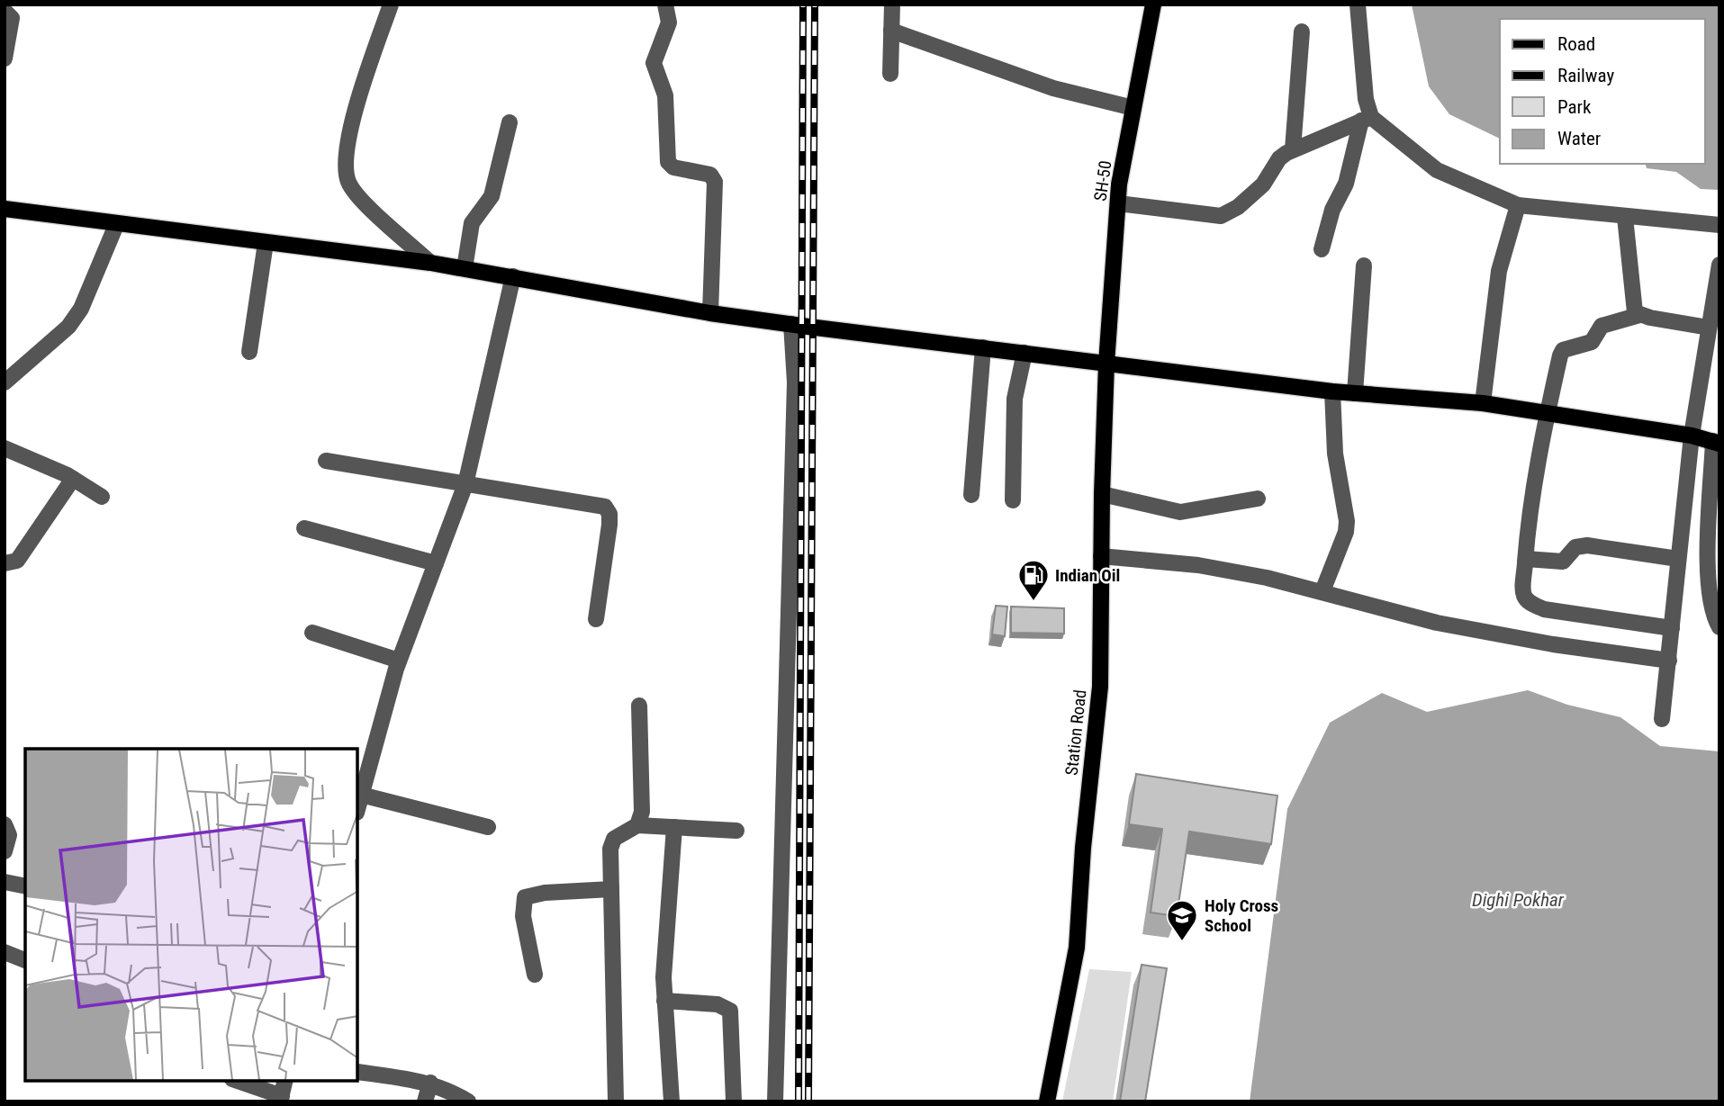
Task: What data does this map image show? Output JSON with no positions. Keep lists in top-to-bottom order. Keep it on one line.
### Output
{"streets":{"main road":["SH-50","Station Road"]},"crossings":[["SH-50","Station Road"]],"water":["Dighi Pokhar"],"places":{"fuel station":["Indian Oil"],"school or university":["Holy Cross School"]},"legend":["Road","Railway","Park","Water"]}
